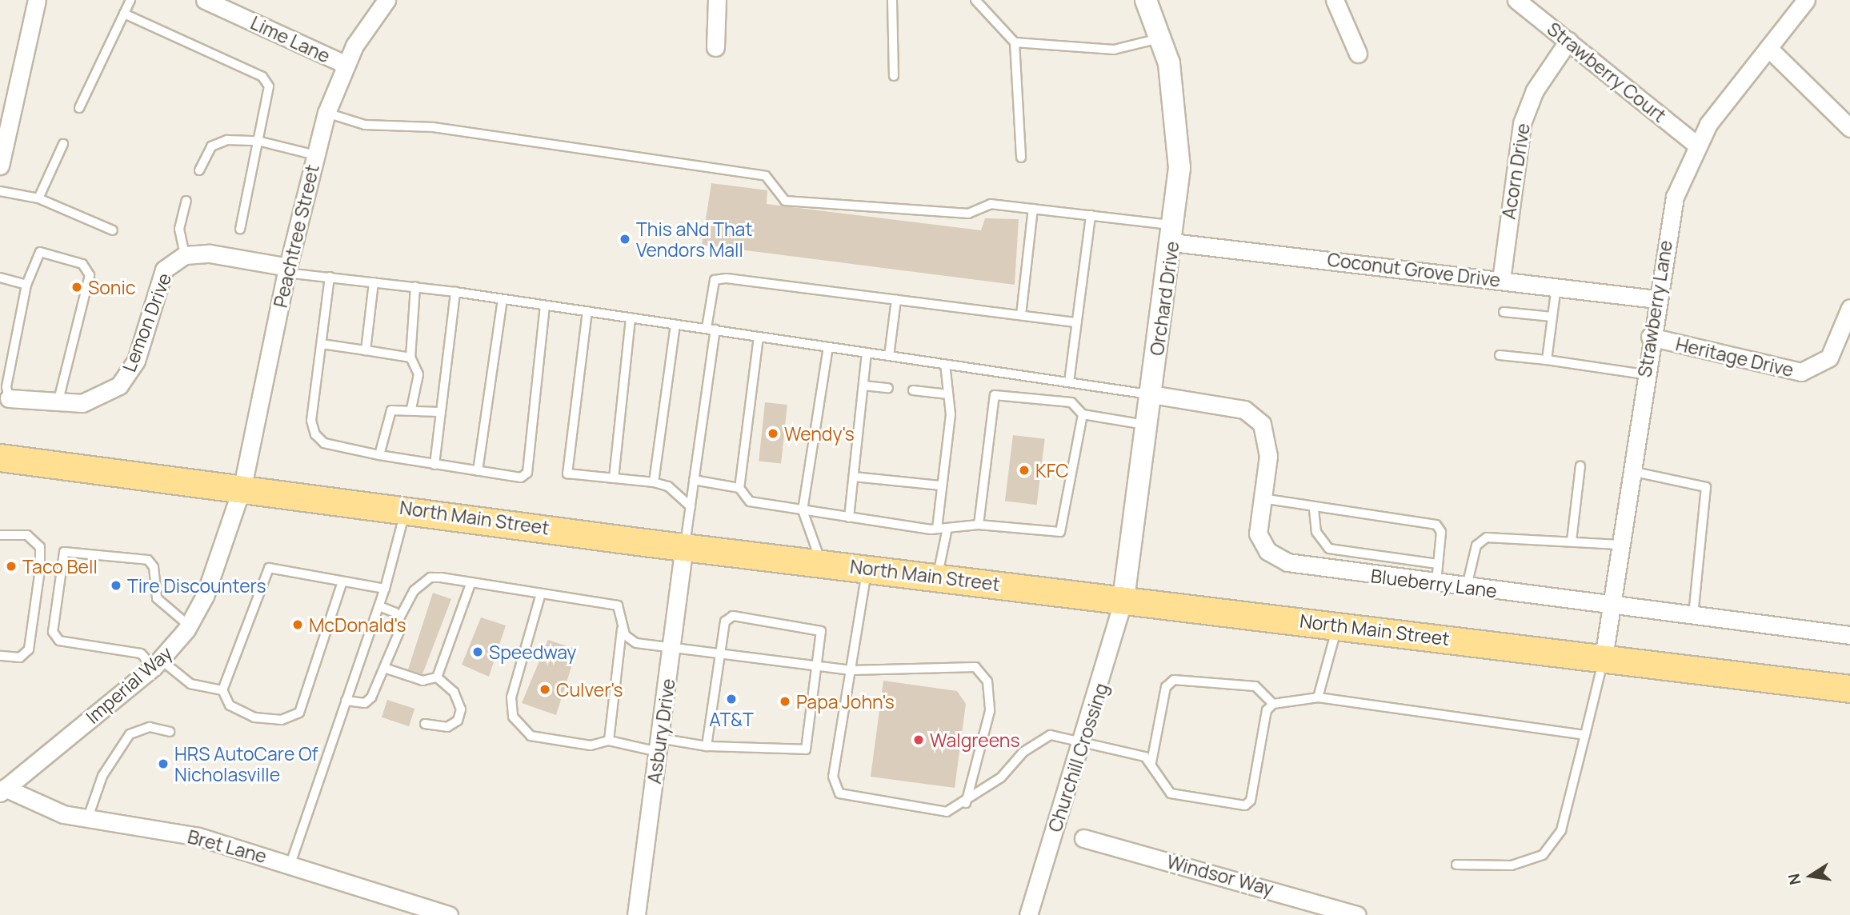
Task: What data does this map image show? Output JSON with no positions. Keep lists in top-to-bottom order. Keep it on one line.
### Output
{"streets":{"main road":["North Main Street"],"street":["Lime Lane","Strawberry Court","Acorn Drive","Peachtree Street","Coconut Grove Drive","Orchard Drive","Strawberry Lane","Lemon Drive","Heritage Drive","Blueberry Lane","Imperial Way","Asbury Drive","Churchill Crossing","Bret Lane","Windsor Way"]},"crossings":[["Lime Lane","Peachtree Street"],["Strawberry Court","Acorn Drive"],["Strawberry Court","Strawberry Lane"],["Acorn Drive","Coconut Grove Drive"],["Peachtree Street","Lemon Drive"],["Peachtree Street","North Main Street"],["Peachtree Street","Imperial Way"],["Coconut Grove Drive","Orchard Drive"],["Coconut Grove Drive","Strawberry Lane"],["Orchard Drive","North Main Street"],["Orchard Drive","Blueberry Lane"],["Orchard Drive","Churchill Crossing"],["Strawberry Lane","Heritage Drive"],["Strawberry Lane","North Main Street"],["Strawberry Lane","Blueberry Lane"],["North Main Street","Imperial Way"],["North Main Street","Asbury Drive"],["North Main Street","Churchill Crossing"],["Imperial Way","Bret Lane"]],"places":["This aNd That Vendors Mall","Sonic","Wendy's","KFC","Taco Bell","Tire Discounters","McDonald's","Speedway","Culver's","AT&T","Papa John's","Walgreens","HRS AutoCare Of Nicholasville"],"north":"left"}
